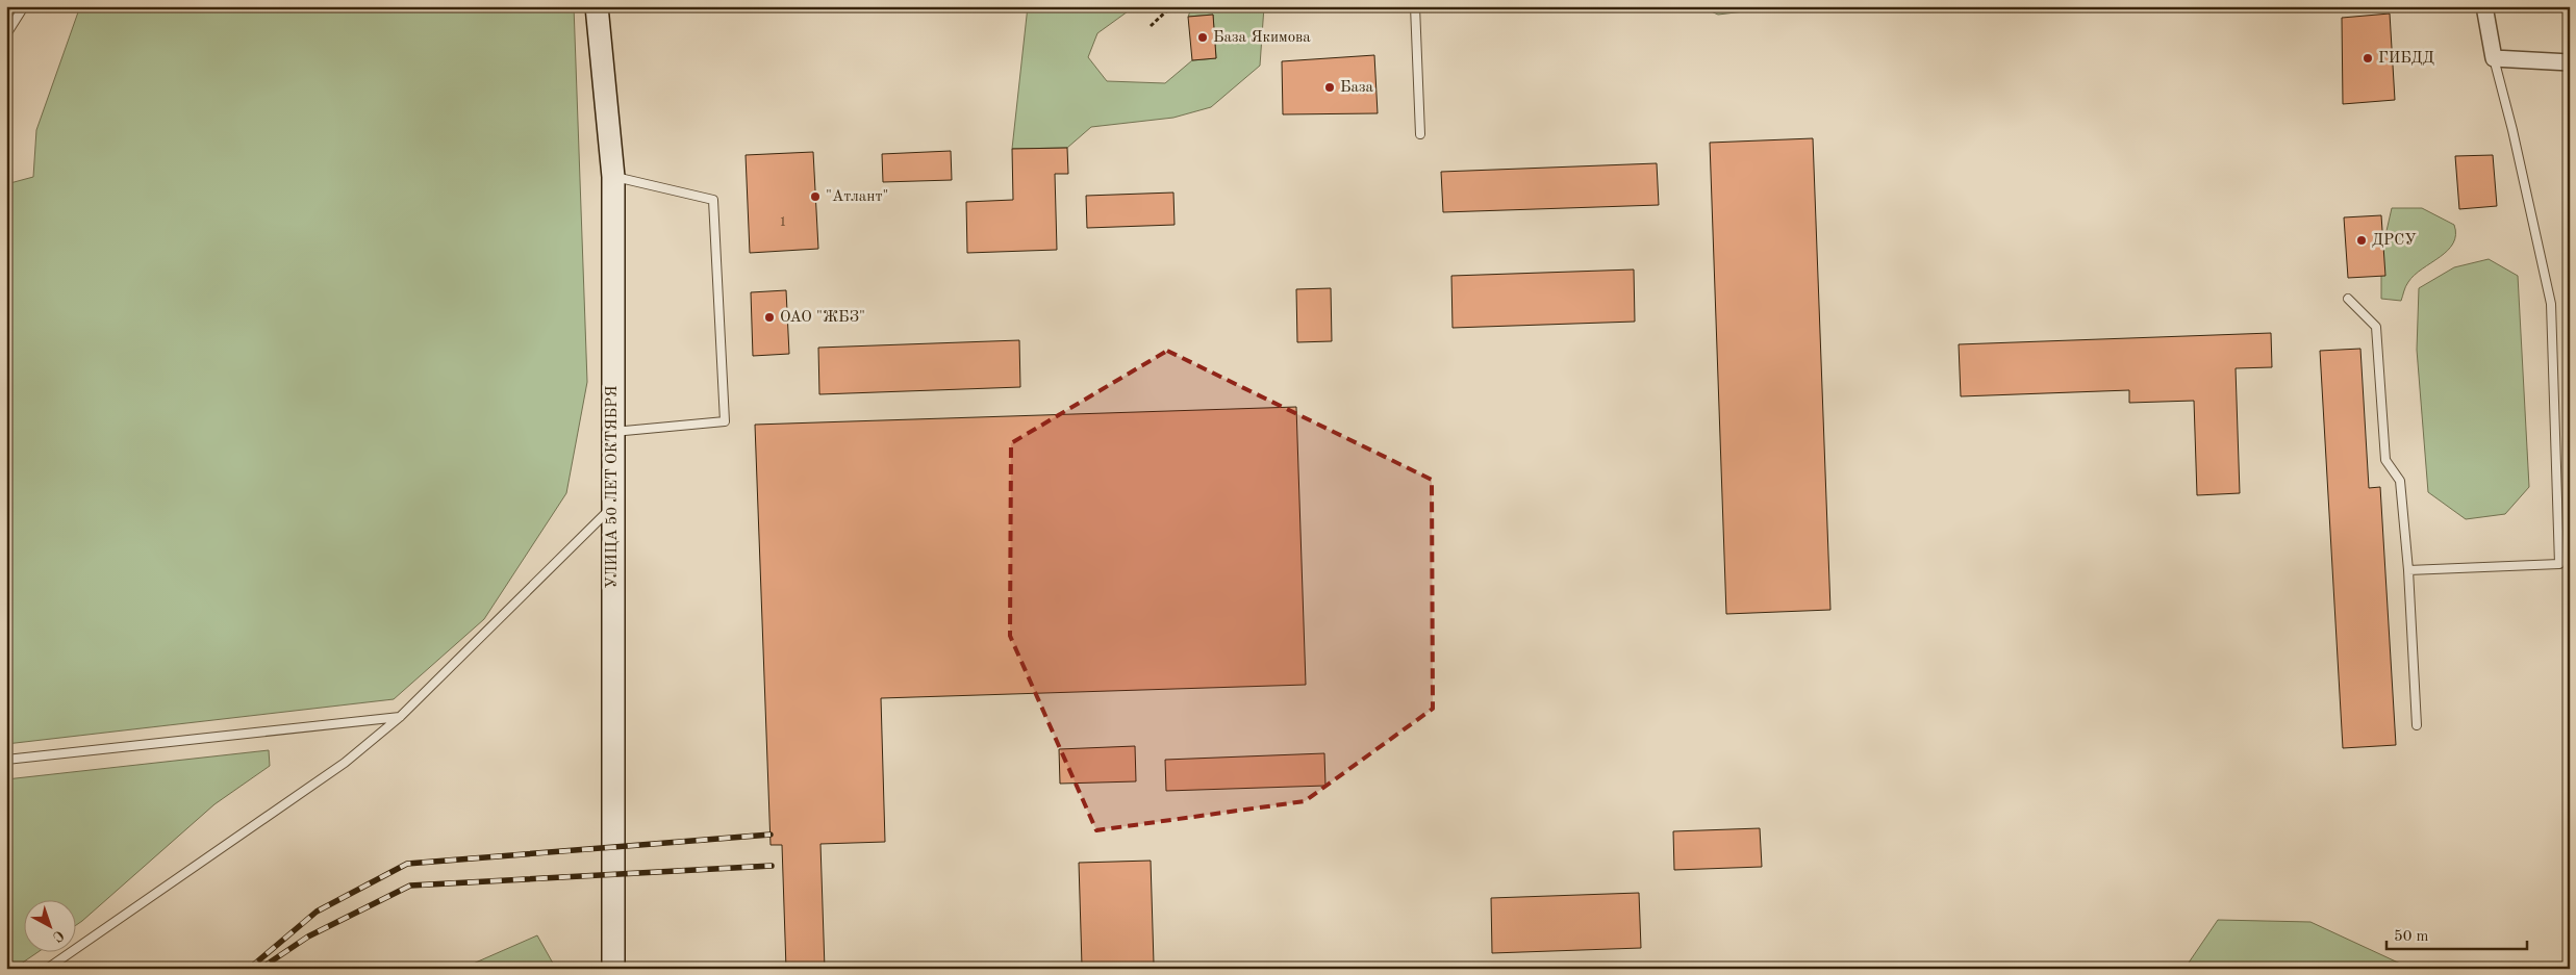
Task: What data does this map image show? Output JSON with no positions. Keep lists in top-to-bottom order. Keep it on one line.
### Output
{"streets":{"main road":["УЛИЦА 50 ЛЕТ ОКТЯБРЯ"]},"places":["База Якимова","ГИБДД","База","\"Атлант\"","ДРСУ","ОАО \"ЖБЗ\""],"house_numbers":["1"],"scale_bar":"50 m","north":"bottom right"}
